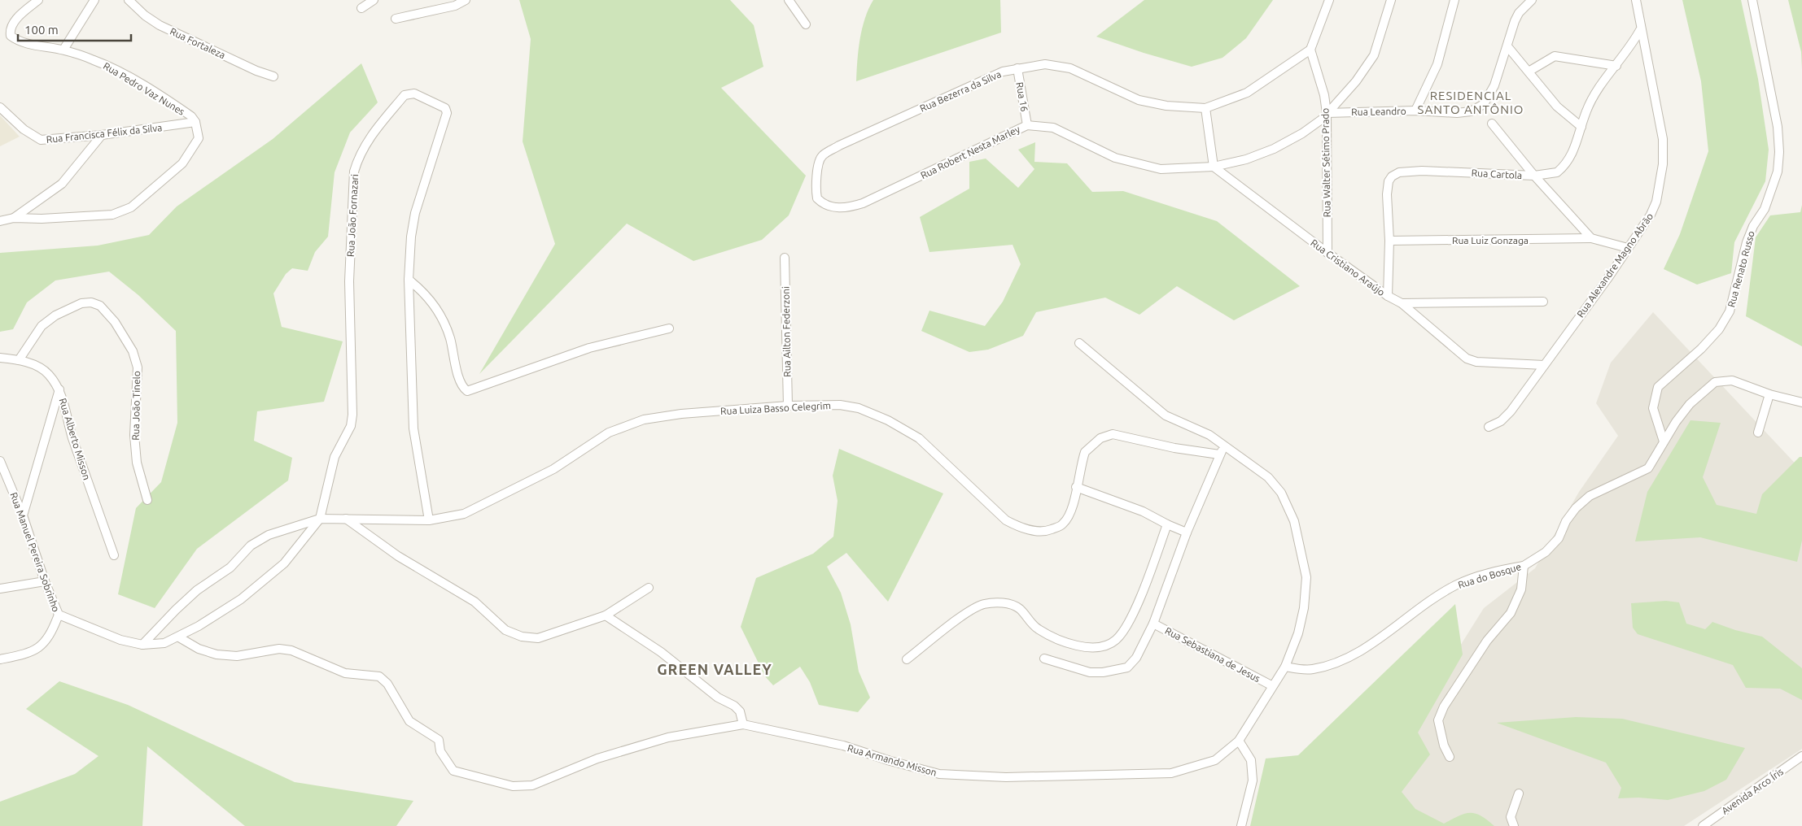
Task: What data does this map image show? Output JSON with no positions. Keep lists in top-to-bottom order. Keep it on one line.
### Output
{"streets":{"street":["Rua Fortaleza","Rua Pedro Vaz Nunes","Rua Bezerra da Silva","Rua 16","Rua Leandro","Rua Francisca Félix da Silva","Rua Robert Nesta Marley","Rua Walter Sétimo Prado","Rua Cartola","Rua João Fornazari","Rua Luiz Gonzaga","Rua Alexandre Magno Abrão","Rua Cristiano Araújo","Rua Renato Russo","Rua Ailton Federzoni","Rua João Tinelo","Rua Luiza Basso Celegrim","Rua Alberto Misson","Rua Manuel Pereira Sobrinho","Rua do Bosque","Rua Sebastiana de Jesus","Rua Armando Misson","Avenida Arco Íris"]},"crossings":[["Rua Pedro Vaz Nunes","Rua Francisca Félix da Silva"],["Rua Bezerra da Silva","Rua 16"],["Rua Bezerra da Silva","Rua Robert Nesta Marley"],["Rua Bezerra da Silva","Rua Walter Sétimo Prado"],["Rua 16","Rua Robert Nesta Marley"],["Rua Leandro","Rua Robert Nesta Marley"],["Rua Leandro","Rua Walter Sétimo Prado"],["Rua Robert Nesta Marley","Rua Walter Sétimo Prado"],["Rua Robert Nesta Marley","Rua Cristiano Araújo"],["Rua Walter Sétimo Prado","Rua Cristiano Araújo"],["Rua Cartola","Rua Luiz Gonzaga"],["Rua Cartola","Rua Alexandre Magno Abrão"],["Rua Cartola","Rua Cristiano Araújo"],["Rua João Fornazari","Rua Luiza Basso Celegrim"],["Rua Luiz Gonzaga","Rua Alexandre Magno Abrão"],["Rua Alexandre Magno Abrão","Rua Cristiano Araújo"],["Rua Renato Russo","Rua do Bosque"],["Rua Ailton Federzoni","Rua Luiza Basso Celegrim"],["Rua João Tinelo","Rua Alberto Misson"],["Rua do Bosque","Rua Armando Misson"],["Rua Sebastiana de Jesus","Rua Armando Misson"]],"districts":["RESIDENCIAL SANTO ANTÔNIO","GREEN VALLEY"],"scale_bar":"100 m"}
